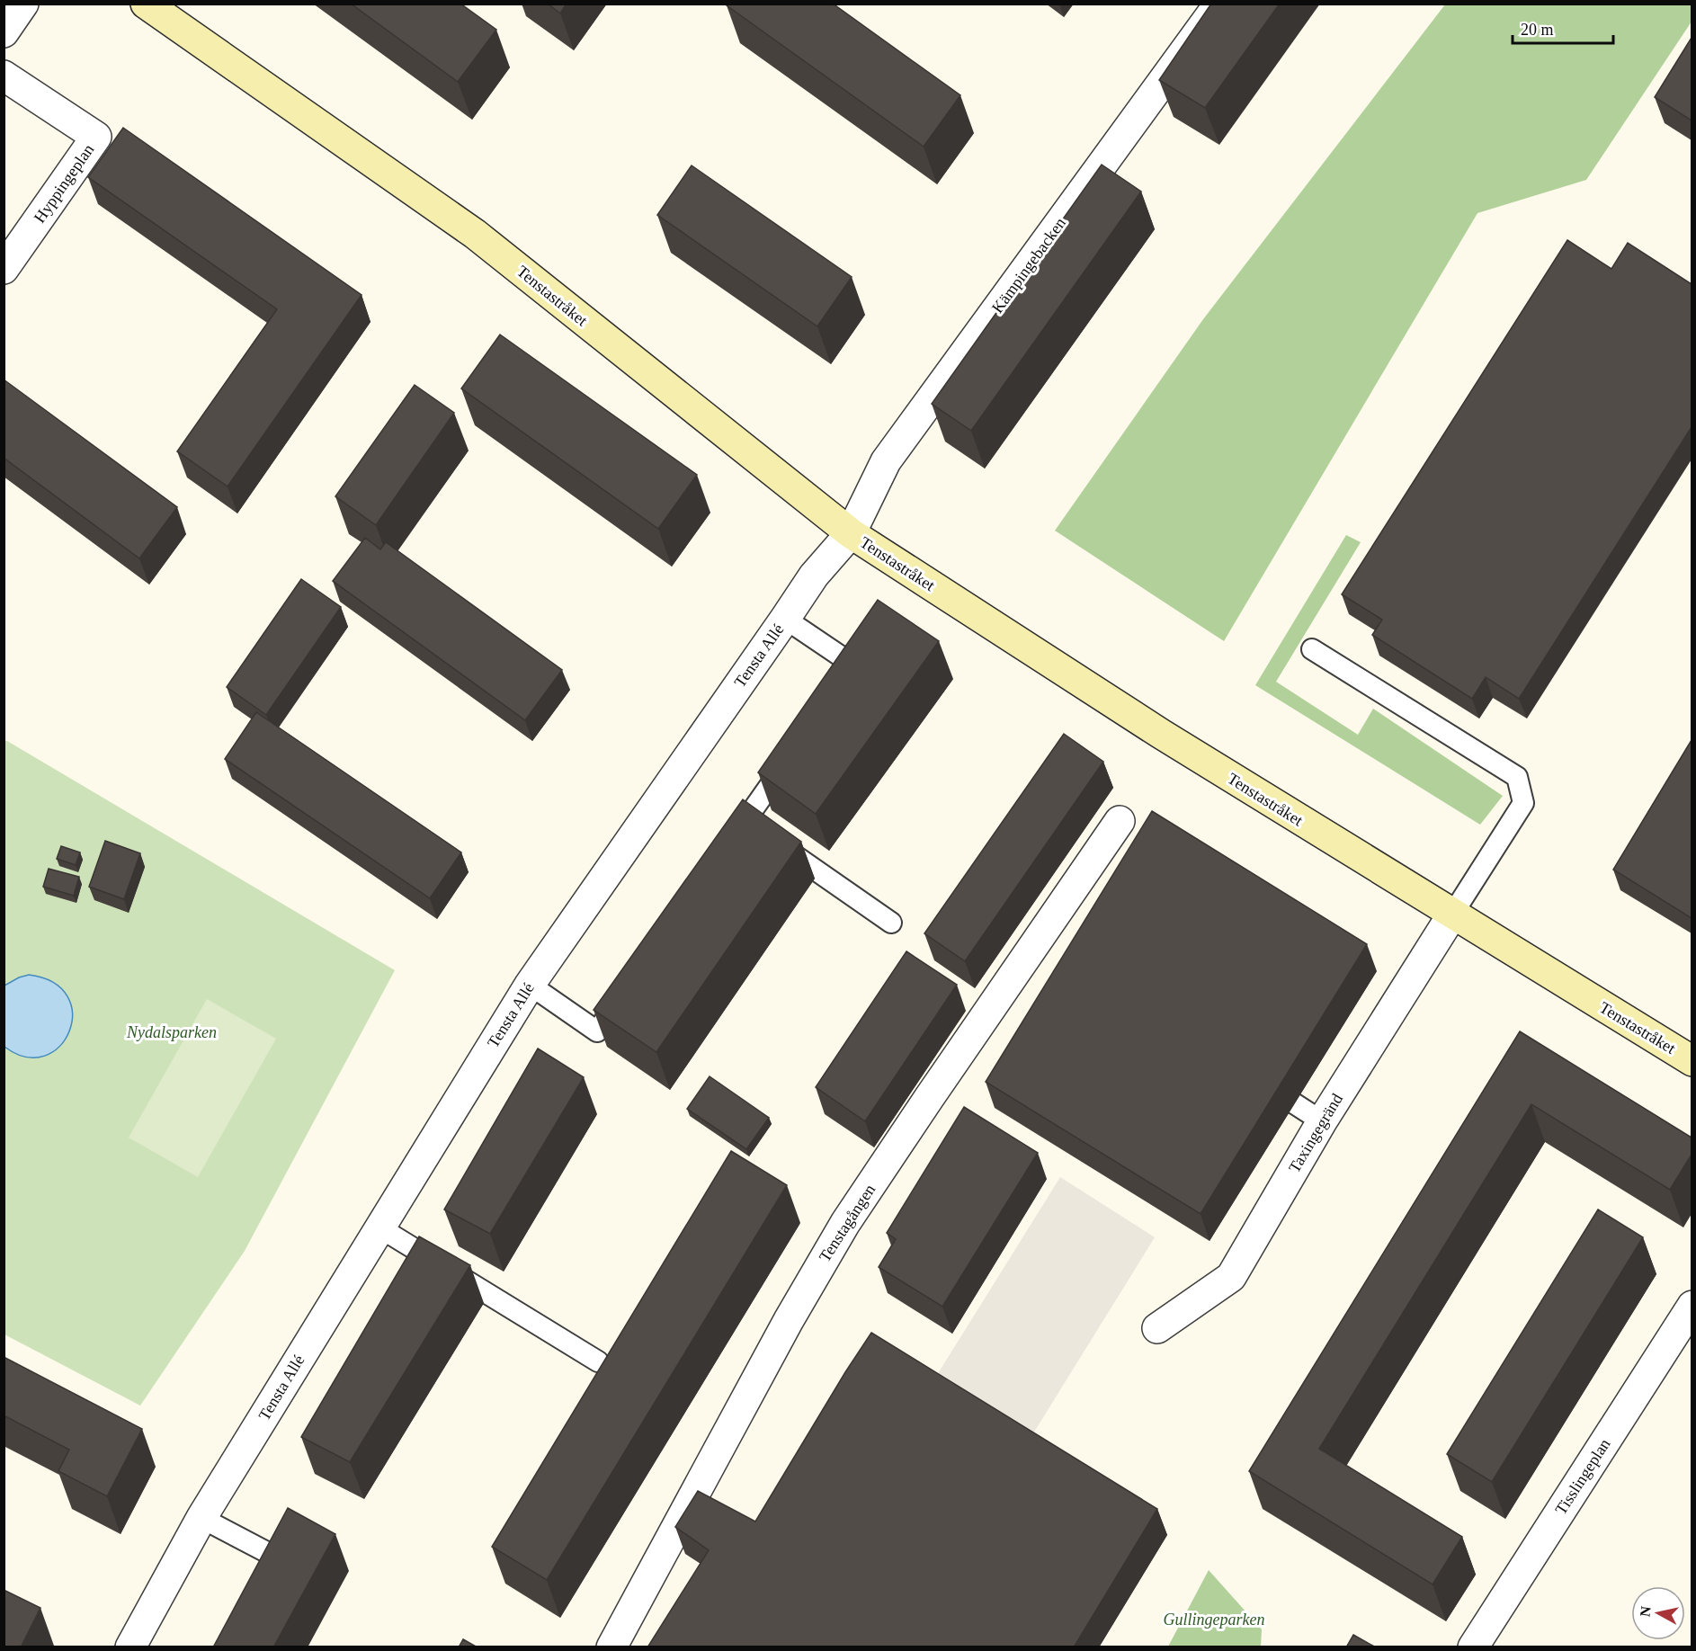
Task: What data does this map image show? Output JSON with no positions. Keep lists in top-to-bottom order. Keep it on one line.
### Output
{"streets":{"street":["Hyppingeplan","Kämpingebacken","Tenstastråket","Tensta Allé","Taxingegränd","Tenstagången","Tisslingeplan"]},"crossings":[["Kämpingebacken","Tenstastråket"],["Kämpingebacken","Tensta Allé"],["Tenstastråket","Tensta Allé"],["Tenstastråket","Taxingegränd"]],"parks":["Nydalsparken","Gullingeparken"],"scale_bar":"20 m","north":"left"}
